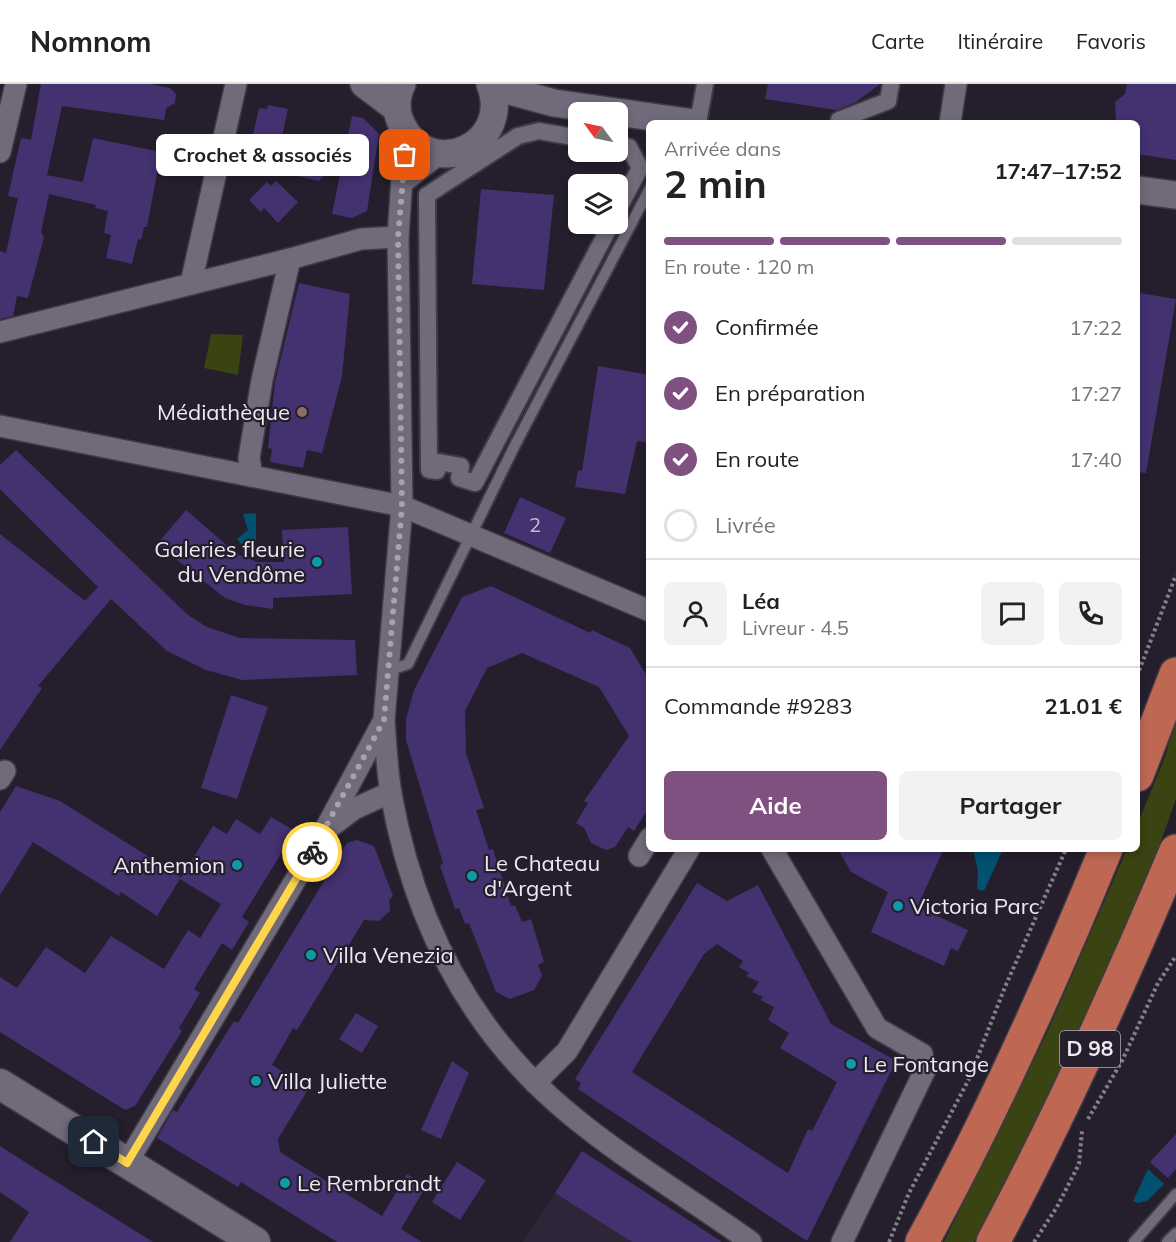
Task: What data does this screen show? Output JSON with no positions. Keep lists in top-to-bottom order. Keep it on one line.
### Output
{"streets":{"highway":["D 98"]},"places":["Crochet & associés","Médiathèque","Galeries fleurie du Vendôme","Anthemion","Le Chateau d'Argent","Victoria Parc","Villa Venezia","Le Fontange","Villa Juliette","Le Rembrandt"],"house_numbers":["2"],"north":"top left","page":{"header":"Nomnom","nav":["Carte","Itinéraire","Favoris"],"heading":["2 min","Arrivée dans","17:47–17:52"],"panel":["Léa","Livreur · 4.5","Commande #9283","21.01 €"],"bubble":"Crochet & associés","bar":"En route · 120 m","list":[["Confirmée","17:22"],["En préparation","17:27"],["En route","17:40"],"Livrée"],"buttons":["Aide","Partager"]}}
